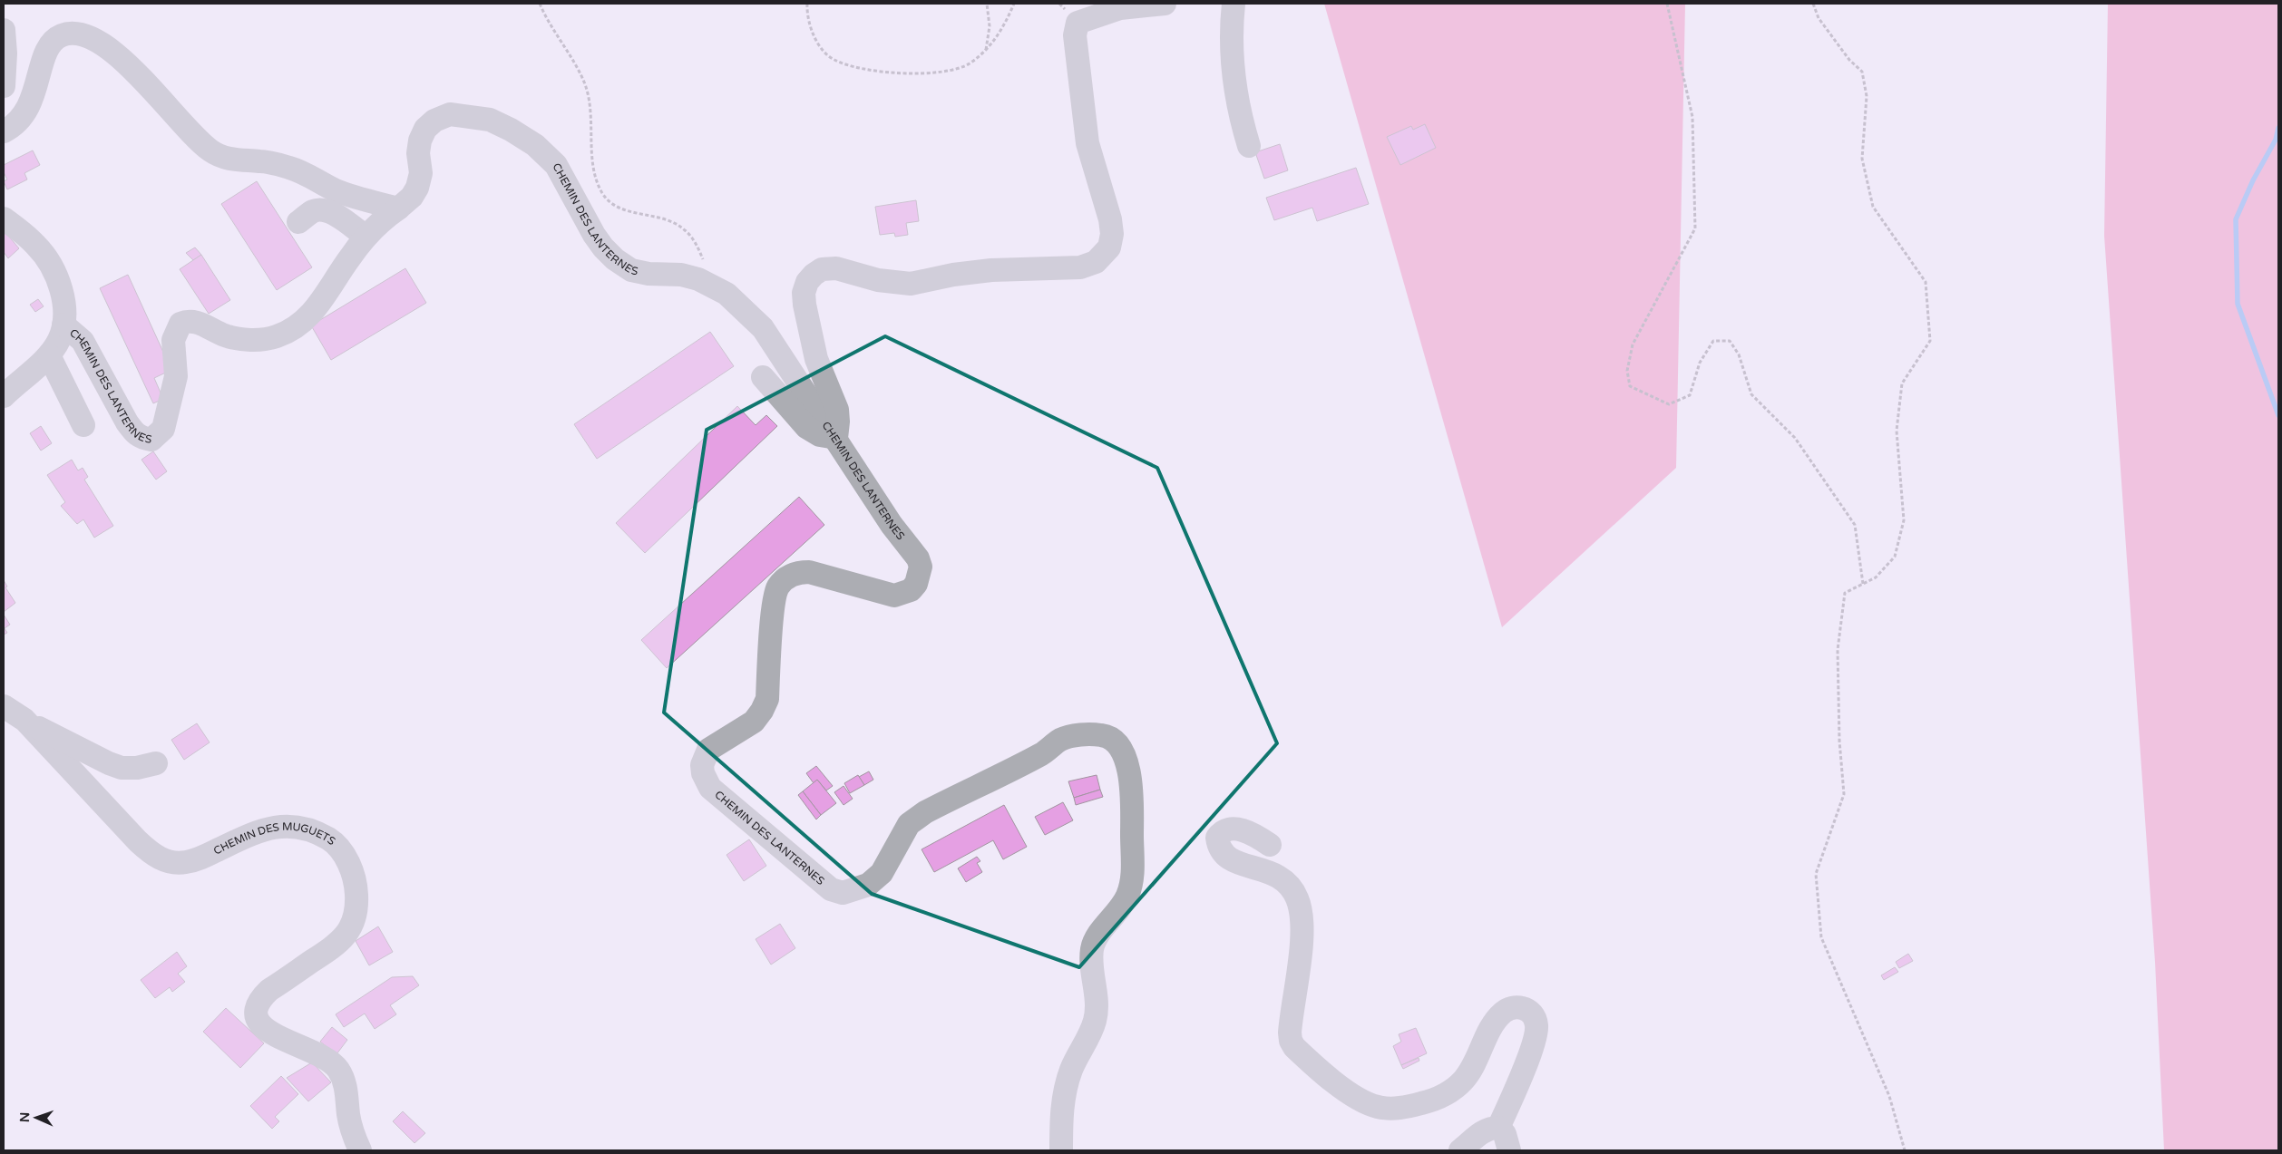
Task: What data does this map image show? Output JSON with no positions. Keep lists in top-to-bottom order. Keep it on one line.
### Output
{"streets":{"street":["CHEMIN DES LANTERNES","CHEMIN DES MUGUETS"]},"north":"left"}
